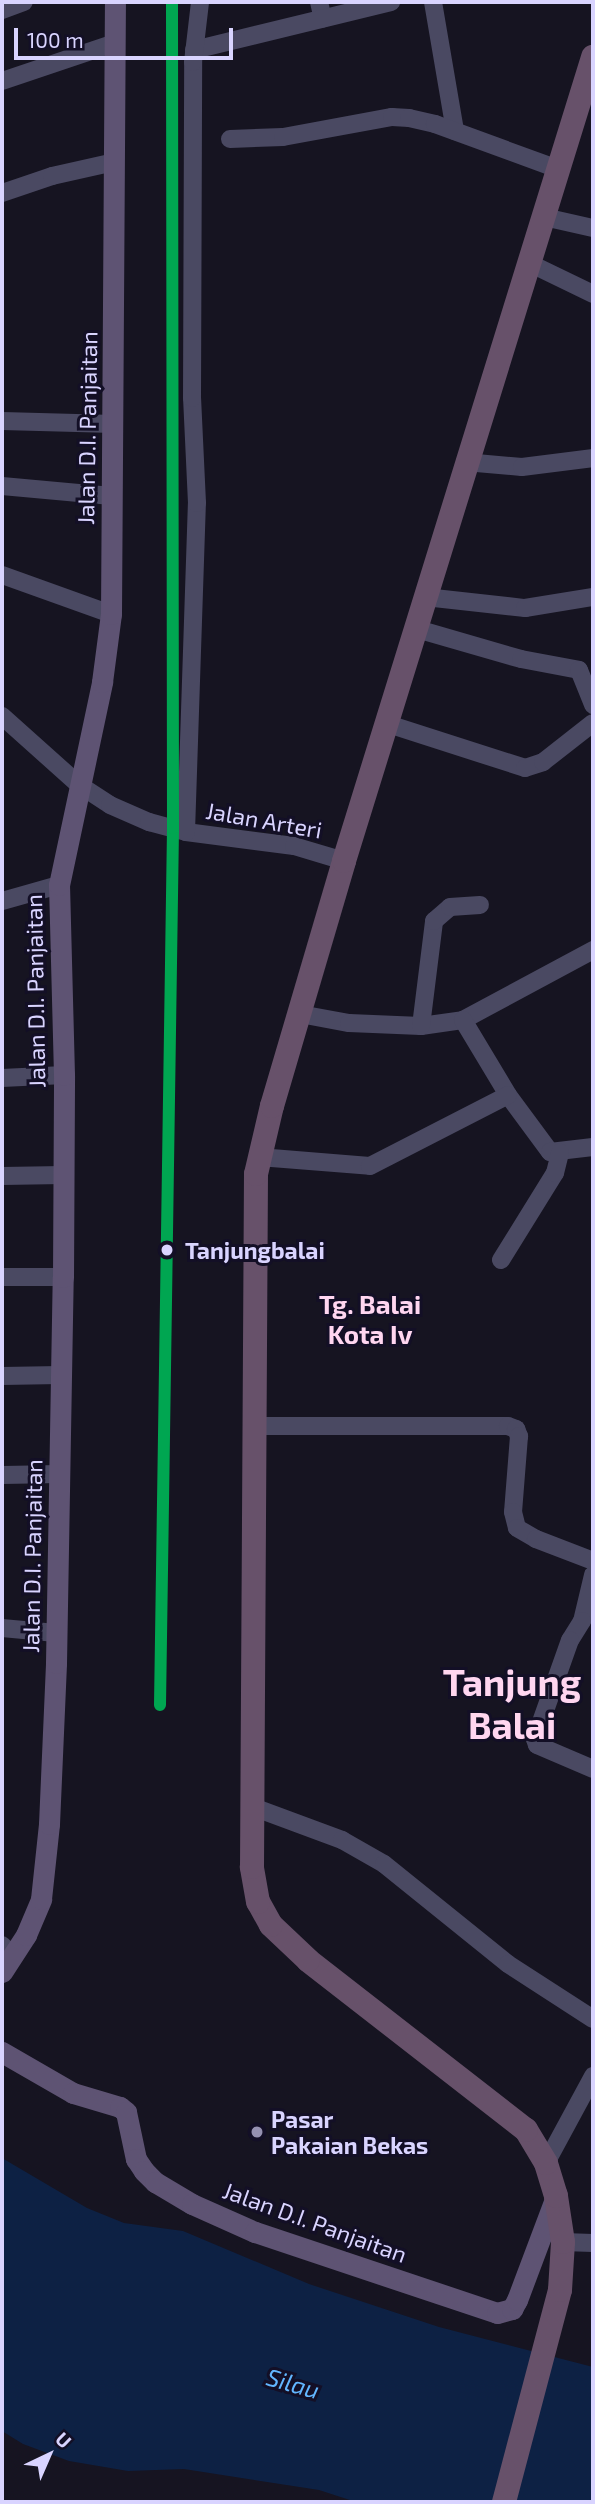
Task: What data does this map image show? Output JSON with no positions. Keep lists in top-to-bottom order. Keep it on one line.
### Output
{"streets":{"main road":["Jalan D.I. Panjaitan"],"street":["Jalan Arteri"]},"crossings":[["Jalan D.I. Panjaitan","Jalan Arteri"]],"districts":["Tg. Balai Kota Iv","Tanjung Balai"],"water":["Silau"],"places":["Tanjungbalai","Pasar Pakaian Bekas"],"scale_bar":"100 m","north":"top right"}
